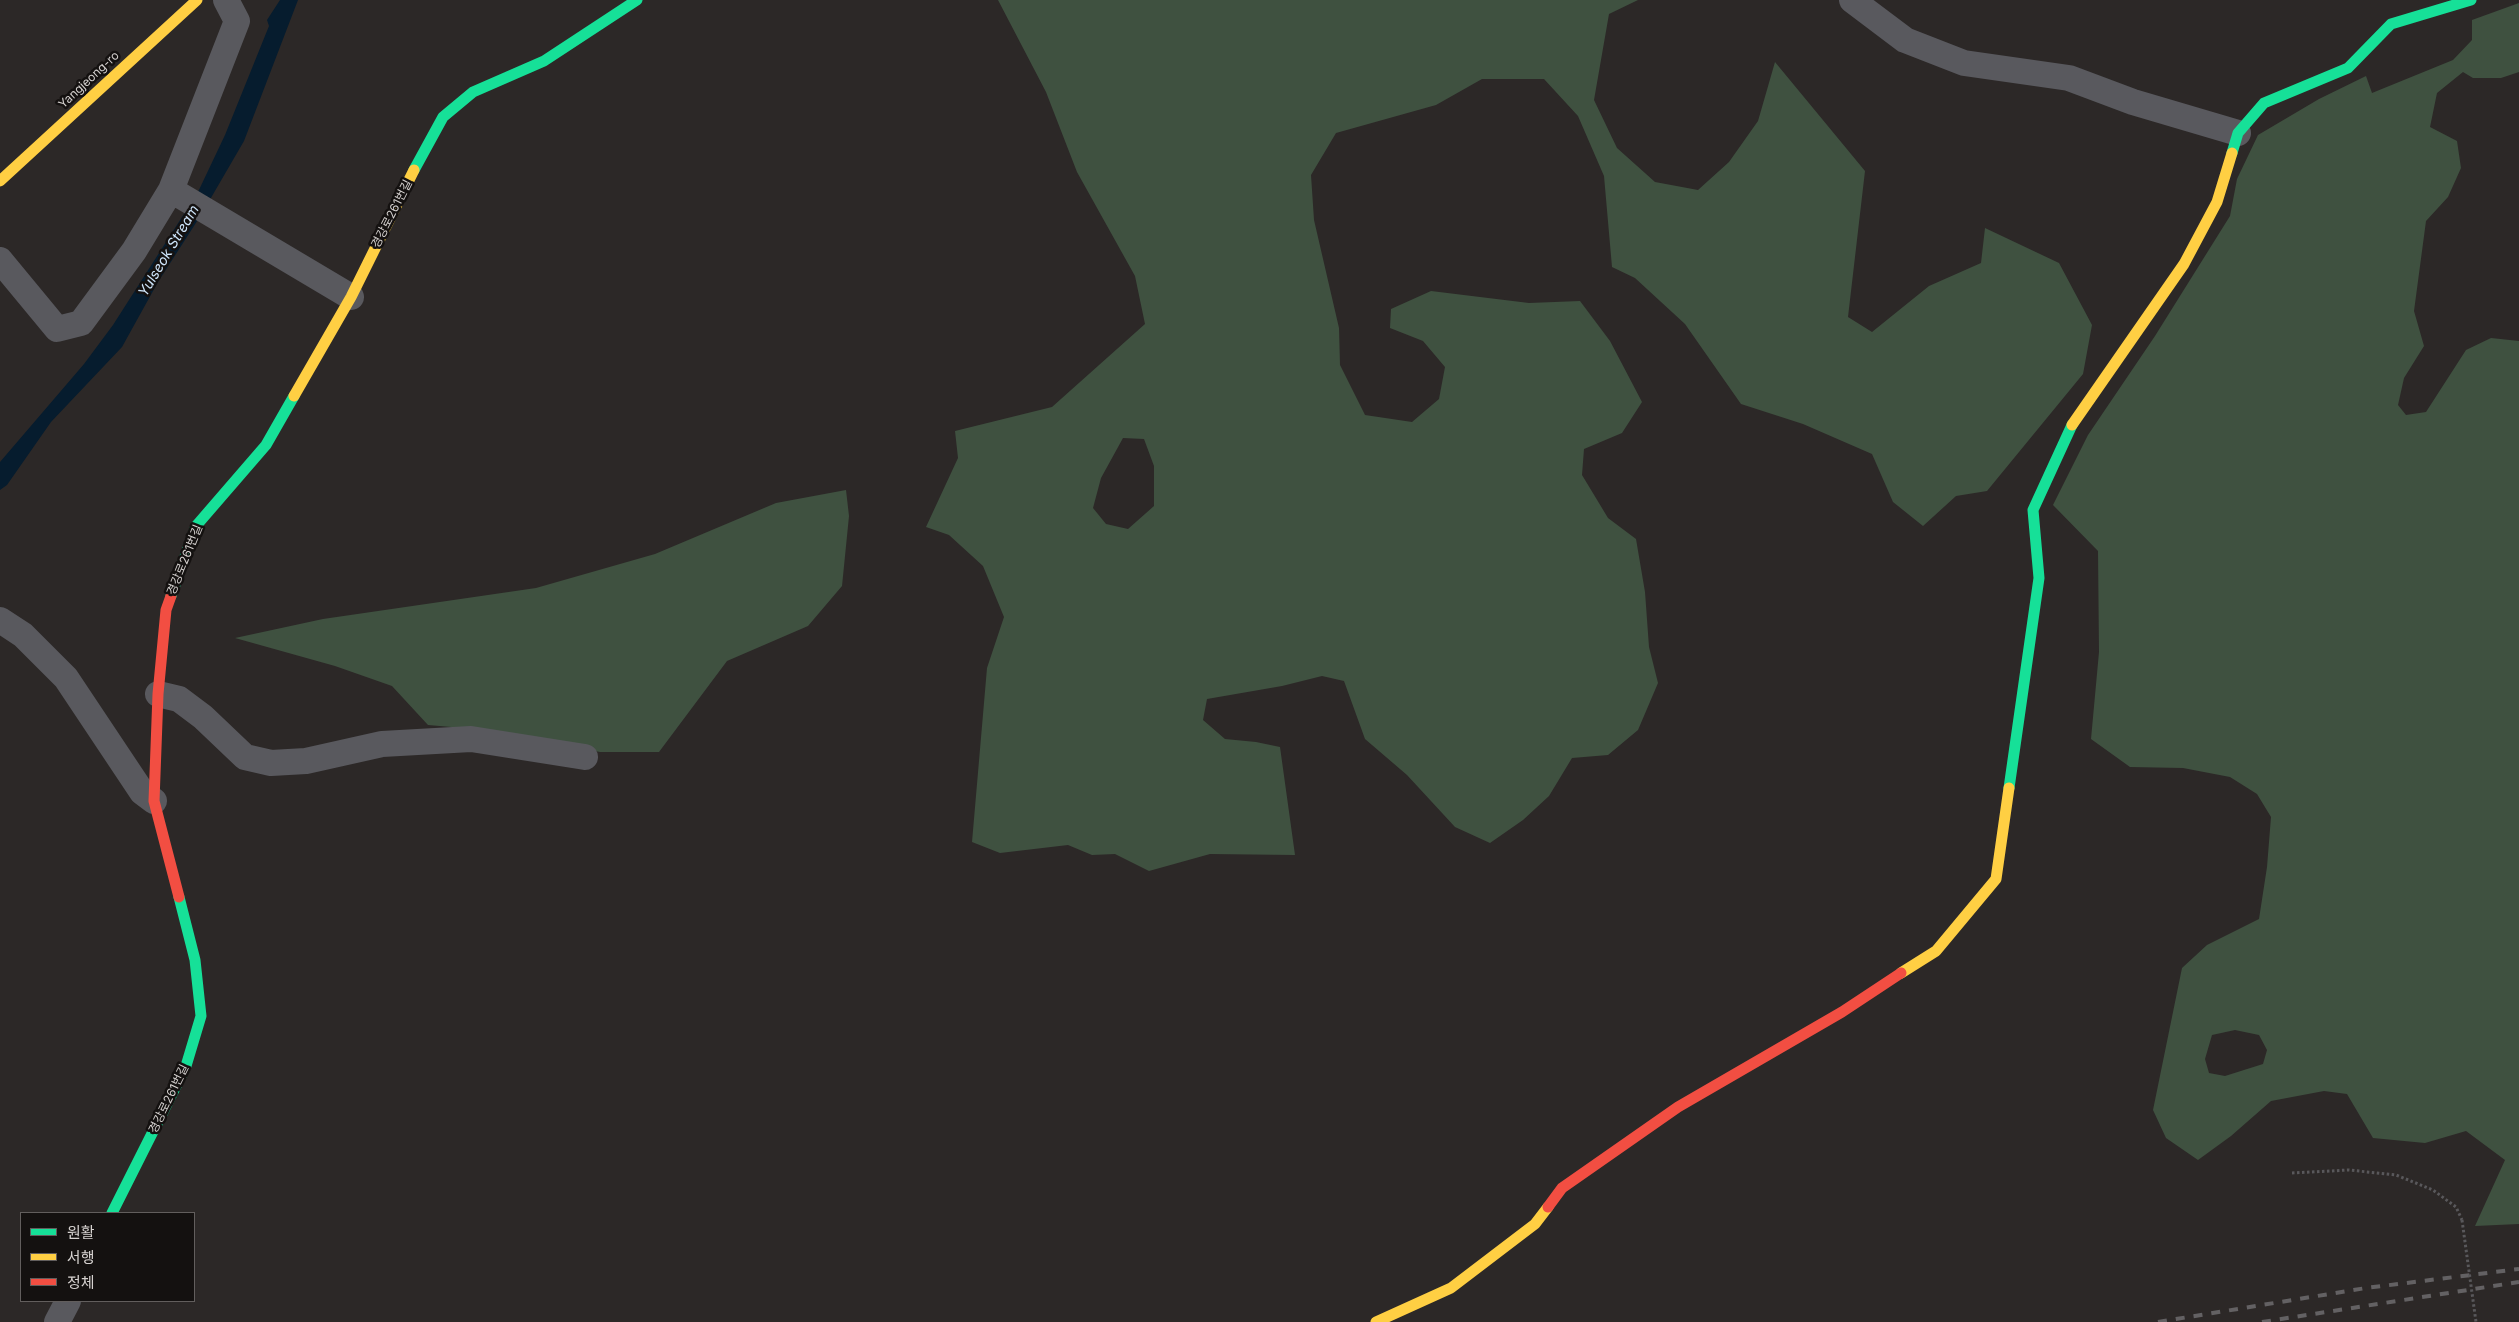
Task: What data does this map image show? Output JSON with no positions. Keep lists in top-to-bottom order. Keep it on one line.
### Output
{"streets":{"street":["Yangjeong-ro","경강로261번길"]},"water":["Yulseok Stream"],"legend":["원활","서행","정체"]}
